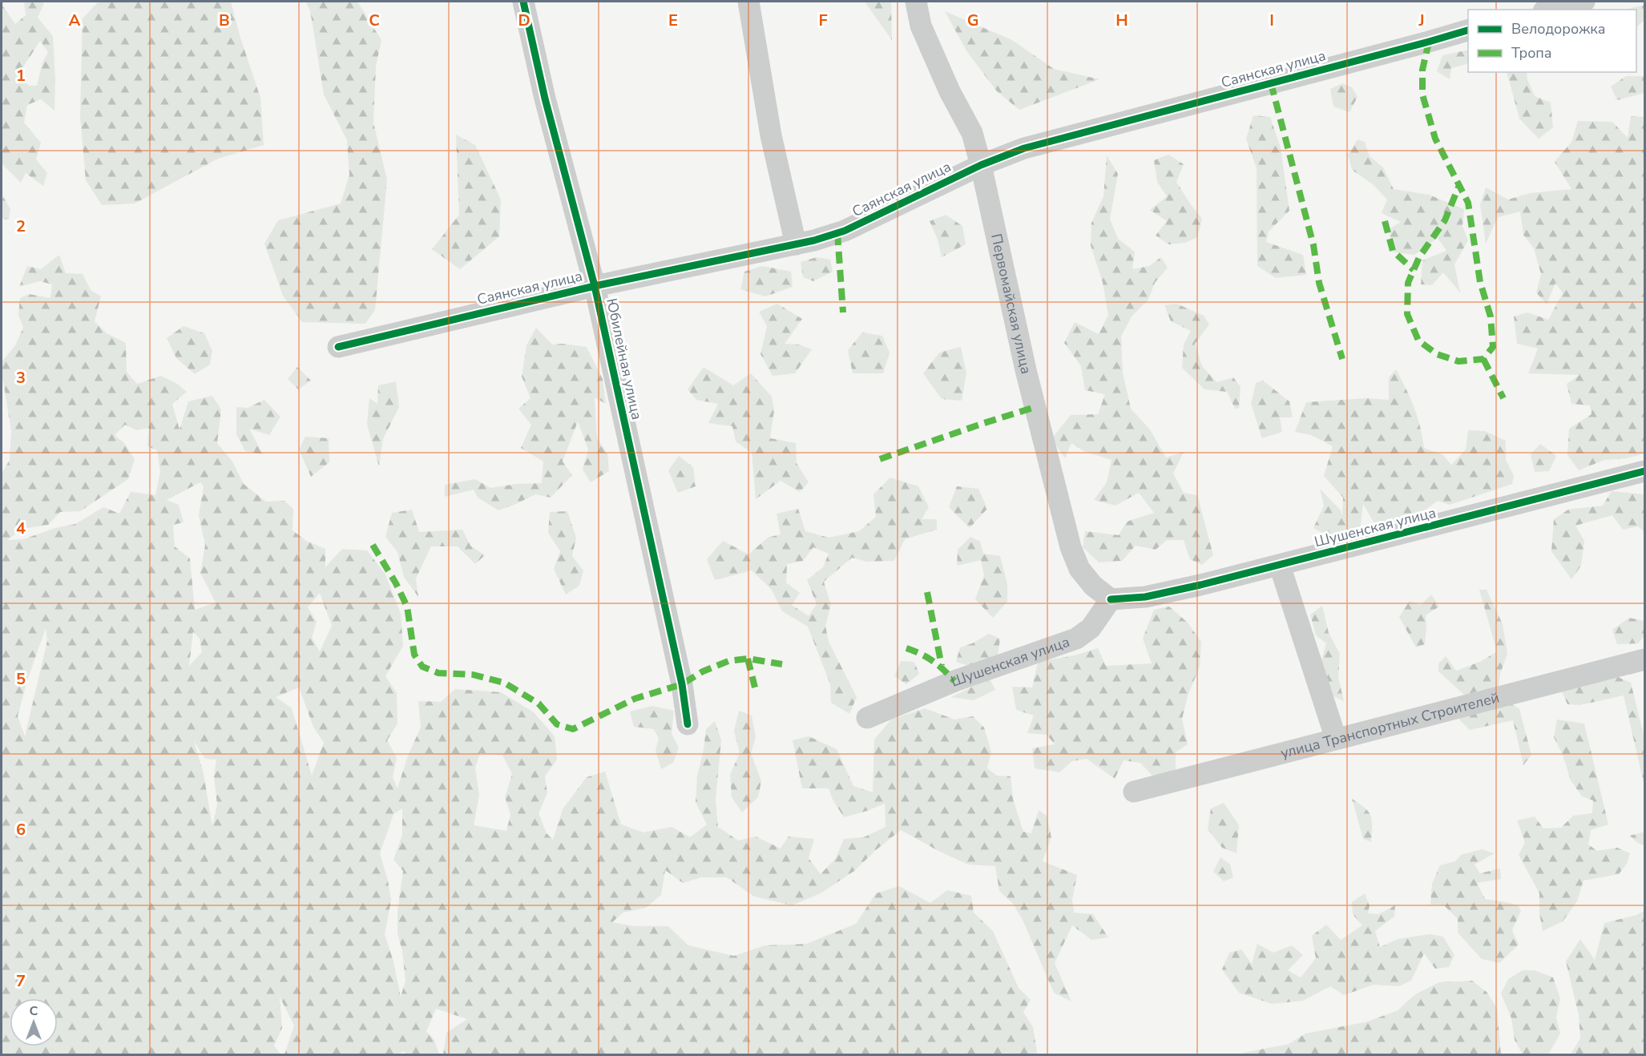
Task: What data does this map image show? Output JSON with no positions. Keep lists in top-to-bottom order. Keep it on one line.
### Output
{"streets":{"street":["Саянская улица","Первомайская улица","Юбилейная улица","Шушенская улица","улица Транспортных Строителей"]},"crossings":[["Саянская улица","Первомайская улица"],["Саянская улица","Юбилейная улица"],["Первомайская улица","Шушенская улица"]],"legend":["Велодорожка","Тропа"],"north":"top","grid":{"columns":["A","B","C","D","E","F","G","H","I","J"],"rows":["1","2","3","4","5","6","7"]}}
